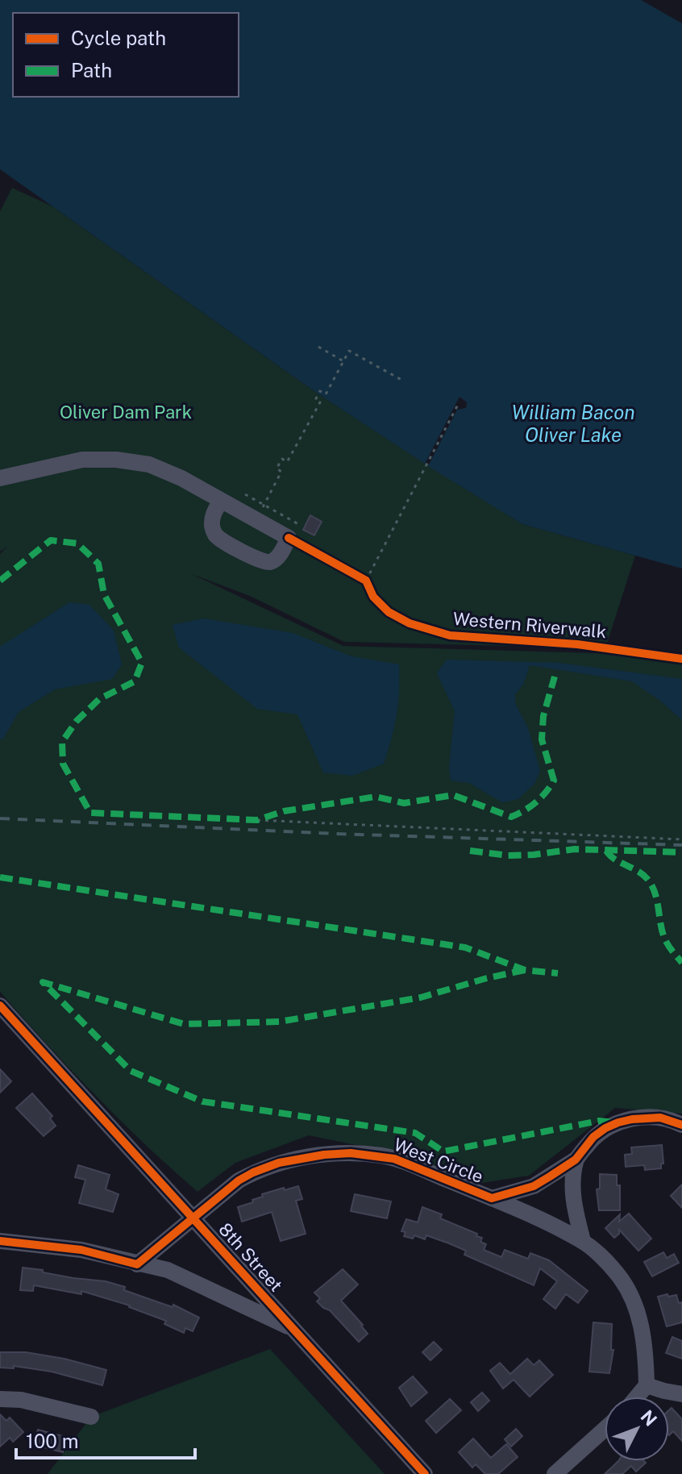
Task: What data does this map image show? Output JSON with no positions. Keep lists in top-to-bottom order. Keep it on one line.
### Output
{"streets":{"street":["West Circle","8th Street"],"cycle path":["Western Riverwalk"]},"crossings":[["West Circle","8th Street"]],"water":["William Bacon Oliver Lake"],"parks":["Oliver Dam Park"],"legend":["Cycle path","Path"],"scale_bar":"100 m","north":"top right"}
